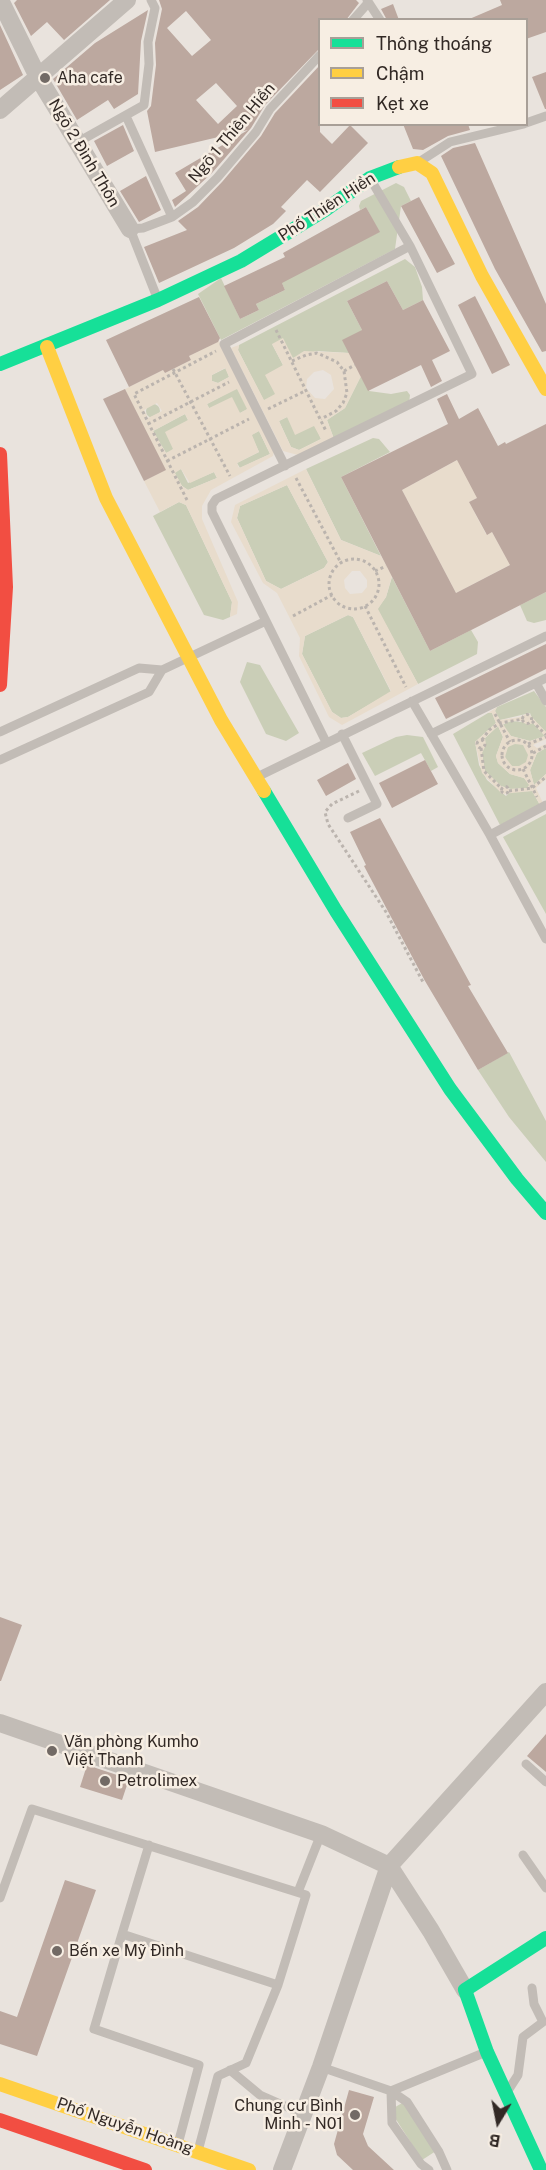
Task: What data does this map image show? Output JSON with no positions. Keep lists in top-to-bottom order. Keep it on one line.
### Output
{"streets":{"street":["Ngõ 2 Đình Thôn","Phố Thiên Hiền","Phố Nguyễn Hoàng"],"lane":["Ngõ 1 Thiên Hiền"]},"crossings":[["Ngõ 1 Thiên Hiền","Ngõ 2 Đình Thôn"]],"places":["Aha cafe","Văn phòng Kumho Việt Thanh","Petrolimex","Bến xe Mỹ Đình","Chung cư Bình Minh - N01"],"legend":["Thông thoáng","Chậm","Kẹt xe"],"north":"bottom"}
